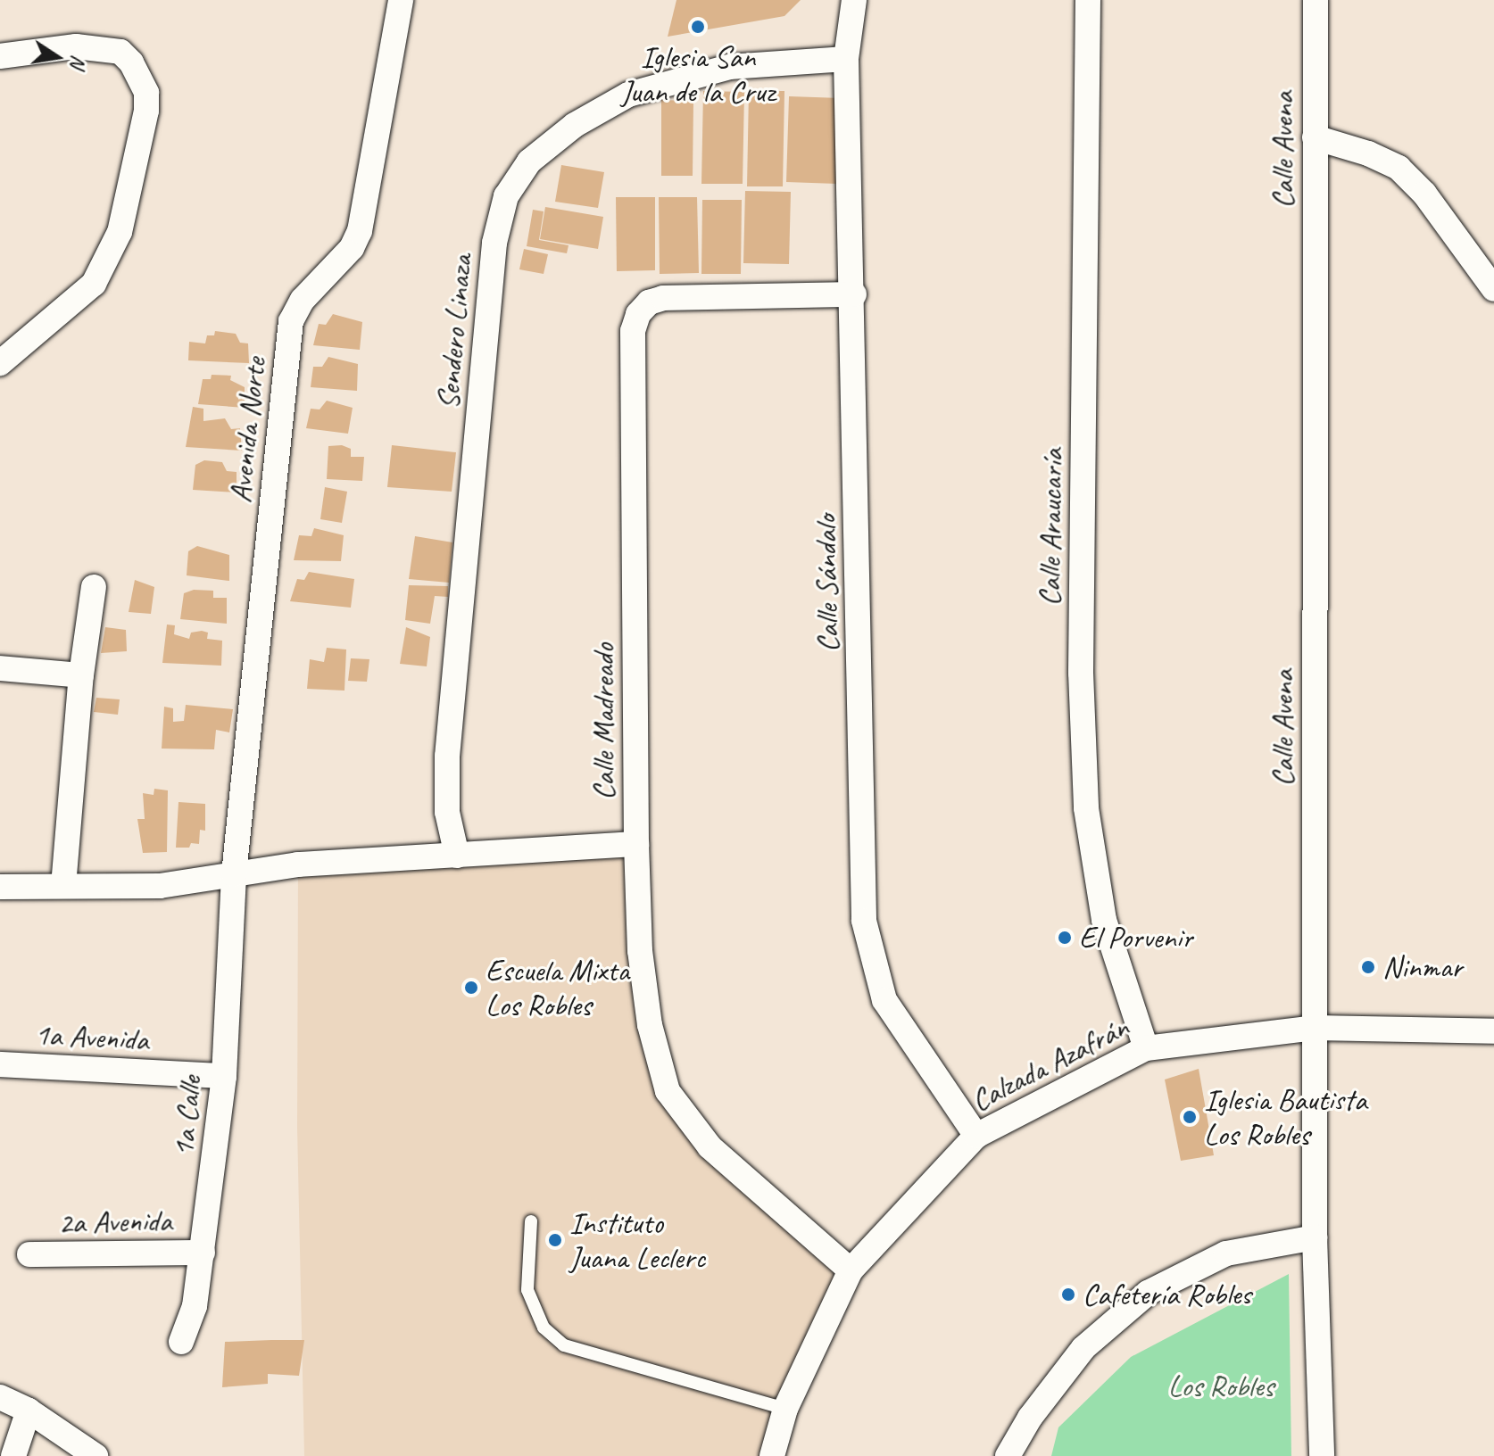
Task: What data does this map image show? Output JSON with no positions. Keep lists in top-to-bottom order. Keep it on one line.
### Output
{"streets":{"street":["Calle Avena","Sendero Linaza","Avenida Norte","Calle Araucaría","Calle Sándalo","Calle Madreado","1a Avenida","Calzada Azafrán","1a Calle","2a Avenida"]},"crossings":[["Calle Avena","Calzada Azafrán"],["Sendero Linaza","Calle Sándalo"],["Avenida Norte","1a Calle"],["Calle Araucaría","Calzada Azafrán"],["Calle Sándalo","Calle Madreado"],["Calle Sándalo","Calzada Azafrán"],["Calle Madreado","Calzada Azafrán"],["1a Avenida","1a Calle"],["1a Calle","2a Avenida"]],"parks":["Los Robles"],"places":["Iglesia San Juan de la Cruz","El Porvenir","Ninmar","Escuela Mixta Los Robles","Iglesia Bautista Los Robles","Instituto Juana Leclerc","Cafetería Robles"],"north":"right"}
